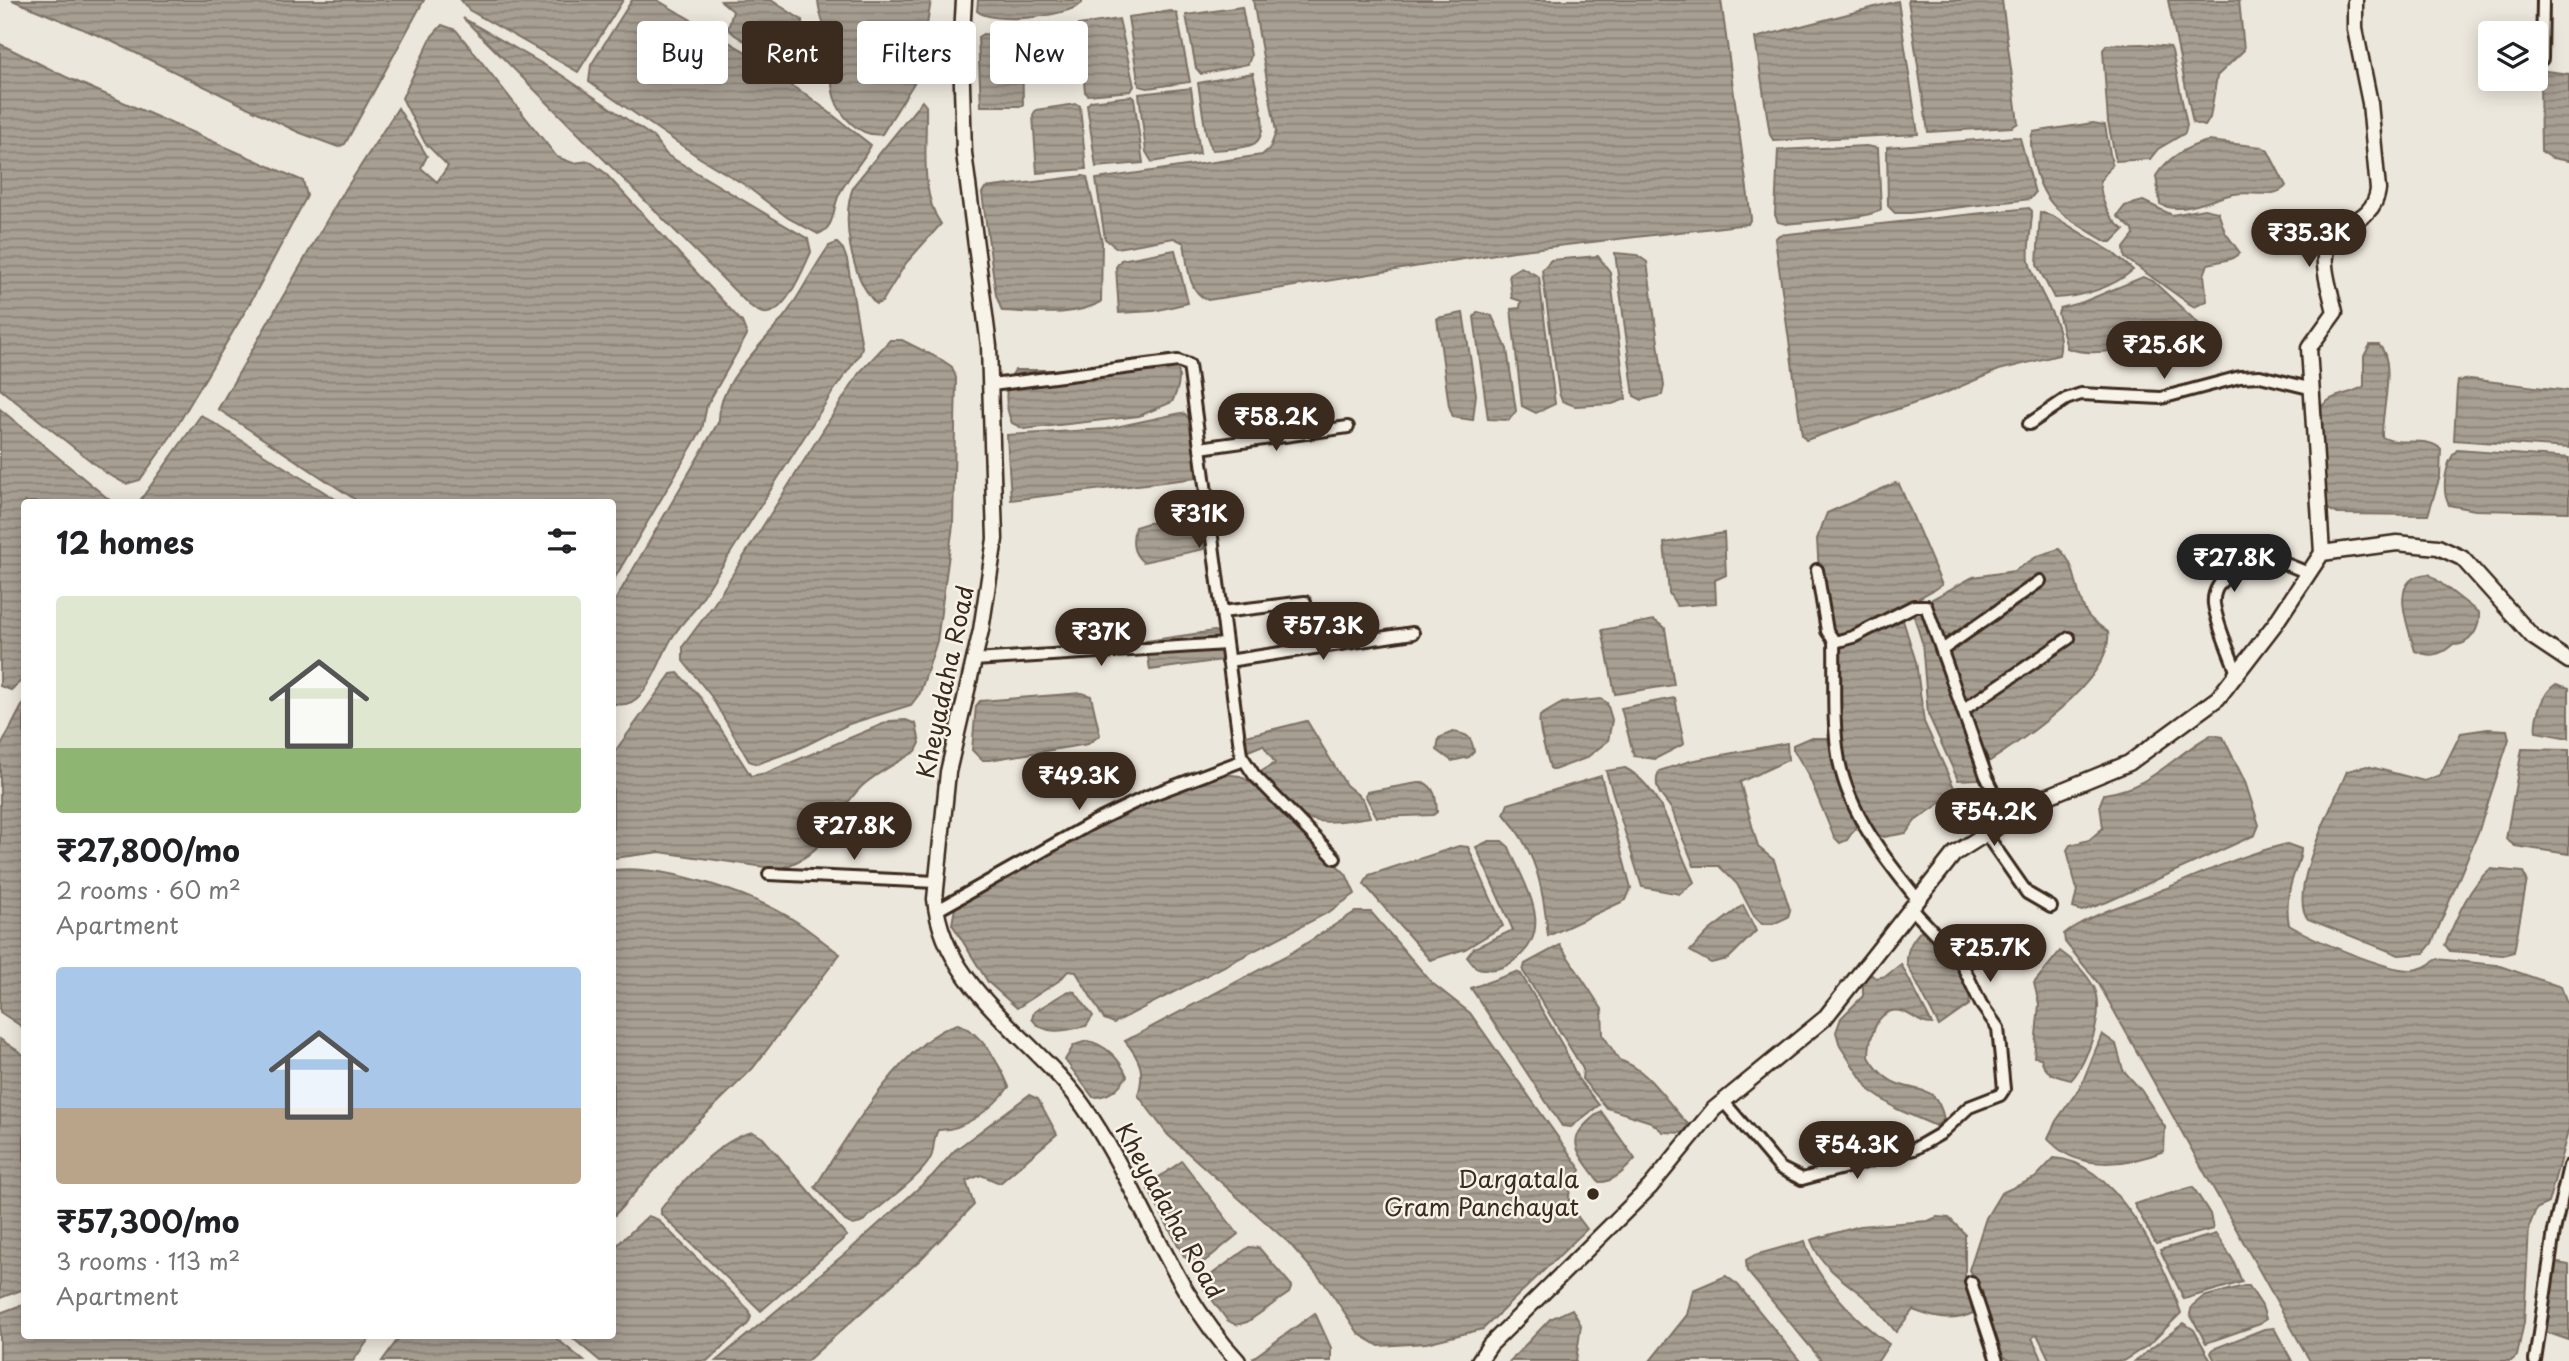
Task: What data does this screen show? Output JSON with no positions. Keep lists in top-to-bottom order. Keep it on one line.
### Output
{"streets":{"main road":["Kheyadaha Road"]},"places":["Dargatala Gram Panchayat"],"page":{"chip":["Buy","Rent","Filters","New"],"price":["₹35.3K","₹25.6K","₹58.2K","₹31K","₹27.8K","₹57.3K","₹37K","₹49.3K","₹54.2K","₹27.8K","₹25.7K","₹54.3K"],"heading":"12 homes","list":[{"name":"₹27,800/mo","note":"2 rooms · 60 m² · Apartment"},{"name":"₹57,300/mo","note":"3 rooms · 113 m² · Apartment"}]}}
